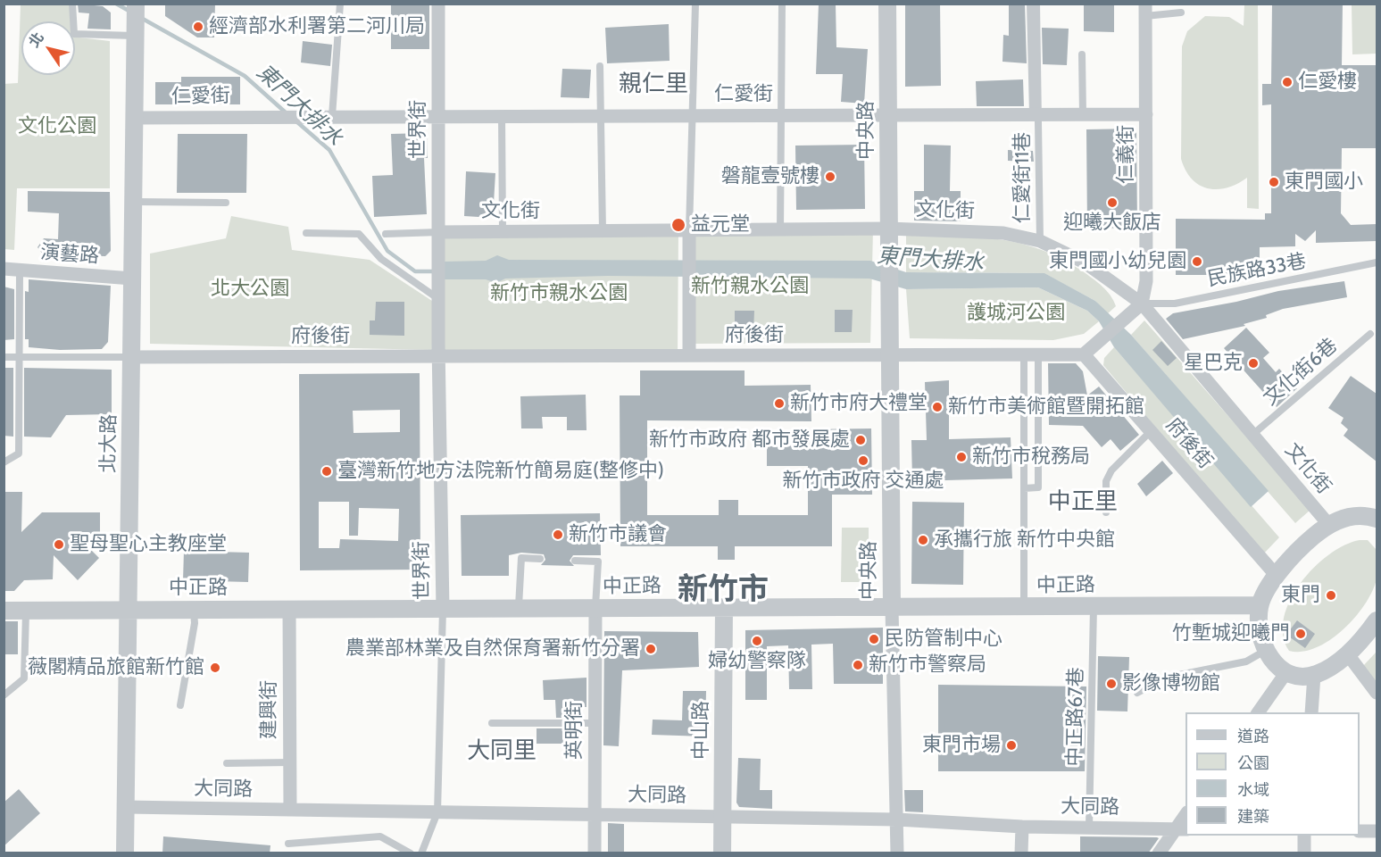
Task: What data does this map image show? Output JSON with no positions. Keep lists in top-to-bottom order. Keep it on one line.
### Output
{"streets":{"street":["仁愛街","世界街","中央路","仁義街","文化街","演藝路","府後街","北大路","中正路","建興街","英明街","中山路","大同路"],"lane":["仁愛街11巷","民族路33巷","文化街6巷","中正路67巷"]},"crossings":[["仁愛街","世界街"],["仁愛街","中央路"],["仁愛街","仁義街"],["仁愛街","仁愛街11巷"],["仁愛街","北大路"],["世界街","文化街"],["世界街","府後街"],["世界街","中正路"],["世界街","大同路"],["中央路","文化街"],["中央路","府後街"],["中央路","中正路"],["中央路","大同路"],["仁義街","文化街"],["仁義街","民族路33巷"],["仁愛街11巷","文化街"],["文化街","民族路33巷"],["文化街","文化街6巷"],["演藝路","北大路"],["府後街","北大路"],["北大路","中正路"],["北大路","大同路"],["中正路","建興街"],["中正路","中正路67巷"],["中正路","英明街"],["中正路","中山路"],["建興街","大同路"],["中正路67巷","大同路"],["英明街","大同路"],["中山路","大同路"]],"districts":["親仁里","中正里","新竹市","大同里"],"water":["東門大排水"],"parks":["文化公園","新竹親水公園","北大公園","新竹市親水公園","護城河公園"],"places":["經濟部水利署第二河川局","仁愛樓","磐龍壹號樓","東門國小","迎曦大飯店","益元堂","東門國小幼兒園","星巴克","新竹市府大禮堂","新竹市美術館暨開拓館","新竹市政府 都市發展處","新竹市稅務局","新竹市政府 交通處","臺灣新竹地方法院新竹簡易庭(整修中)","新竹市議會","承攜行旅 新竹中央館","聖母聖心主教座堂","東門","竹塹城迎曦門","民防管制中心","婦幼警察隊","農業部林業及自然保育署新竹分署","新竹市警察局","薇閣精品旅館新竹館","影像博物館","東門市場"],"legend":["道路","公園","水域","建築"],"north":"top left"}
